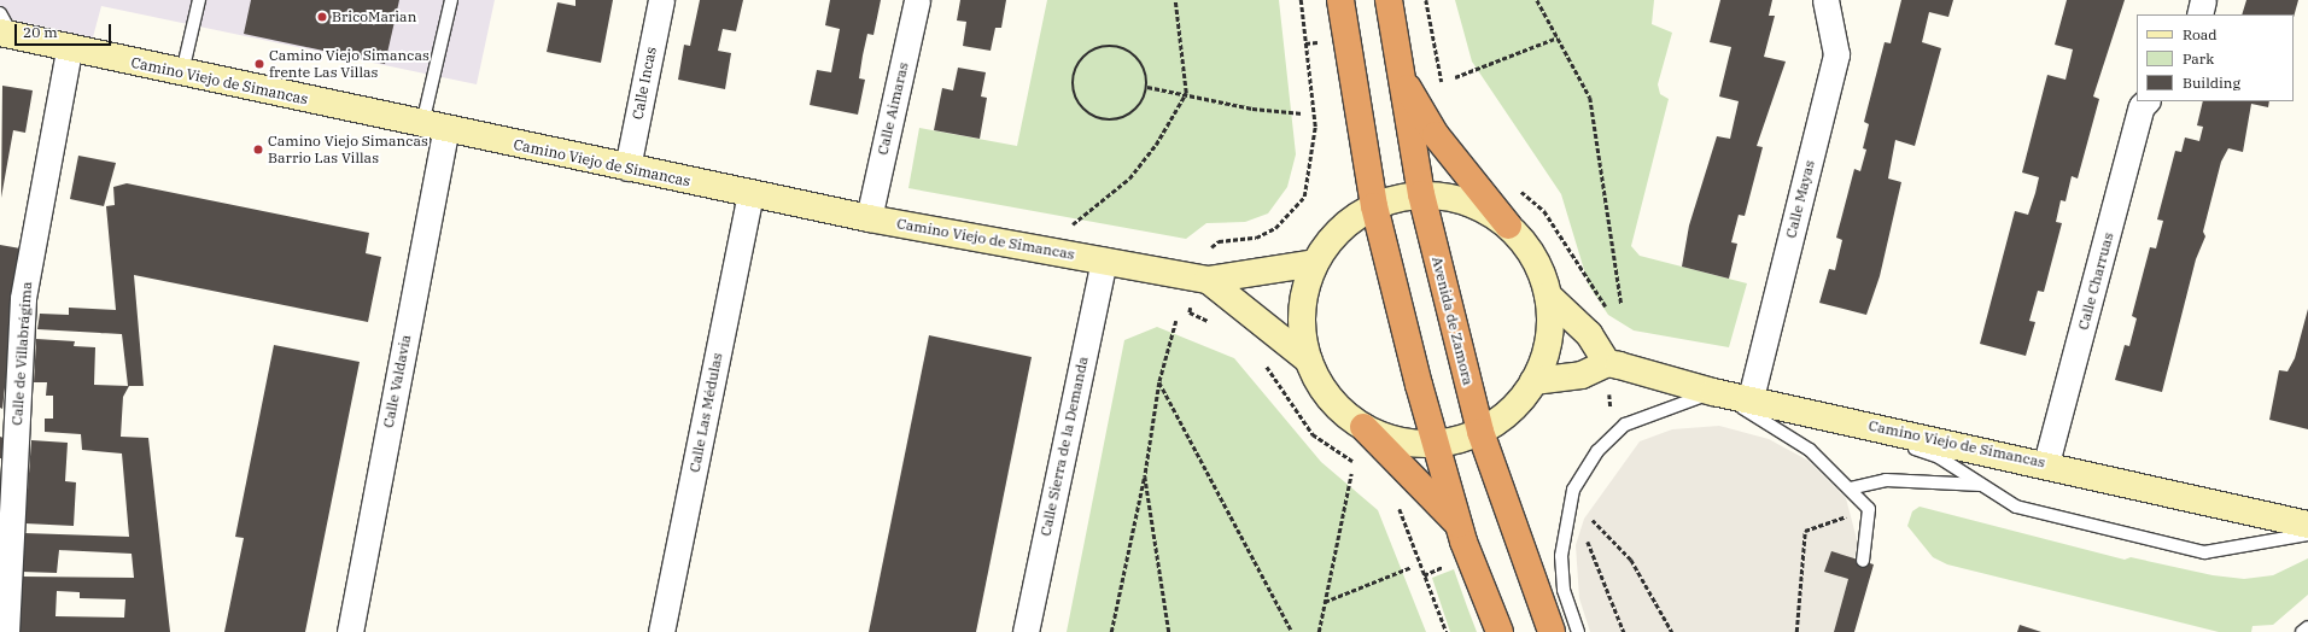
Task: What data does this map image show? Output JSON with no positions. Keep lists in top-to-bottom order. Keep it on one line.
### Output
{"streets":{"highway":["Avenida de Zamora"],"main road":["Camino Viejo de Simancas"],"street":["Calle Incas","Calle Aimaras","Calle Mayas","Calle Charruas","Calle de Villabrágima","Calle Valdavia","Calle Las Médulas","Calle Sierra de la Demanda"]},"crossings":[["Camino Viejo de Simancas","Calle Incas"],["Camino Viejo de Simancas","Calle Aimaras"],["Camino Viejo de Simancas","Calle Mayas"],["Camino Viejo de Simancas","Calle Charruas"],["Camino Viejo de Simancas","Calle de Villabrágima"],["Camino Viejo de Simancas","Calle Valdavia"],["Camino Viejo de Simancas","Calle Las Médulas"],["Camino Viejo de Simancas","Calle Sierra de la Demanda"]],"places":["BricoMarian","Camino Viejo Simancas frente Las Villas","Camino Viejo Simancas Barrio Las Villas"],"legend":["Road","Park","Building"],"scale_bar":"20 m"}
